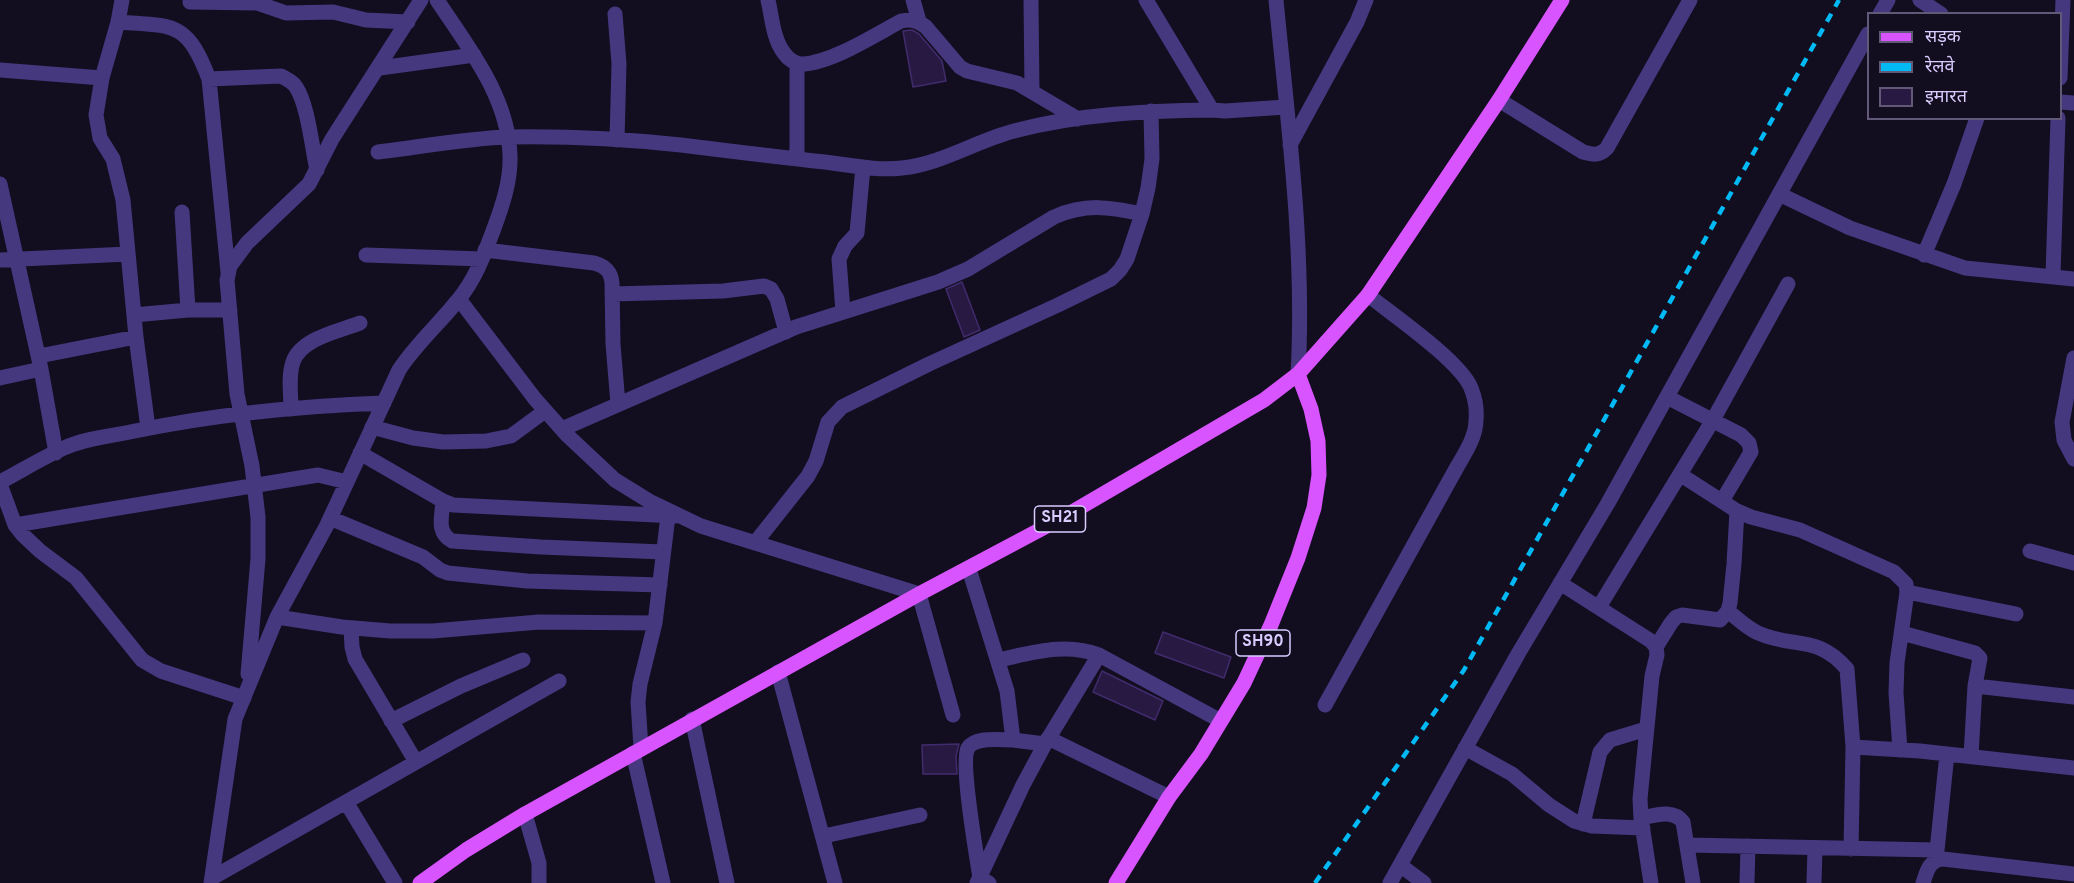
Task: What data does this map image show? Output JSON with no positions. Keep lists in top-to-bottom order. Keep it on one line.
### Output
{"streets":{"main road":["SH21","SH90"]},"crossings":[["SH21","SH90"]],"legend":["सड़क","रेलवे","इमारत"]}
